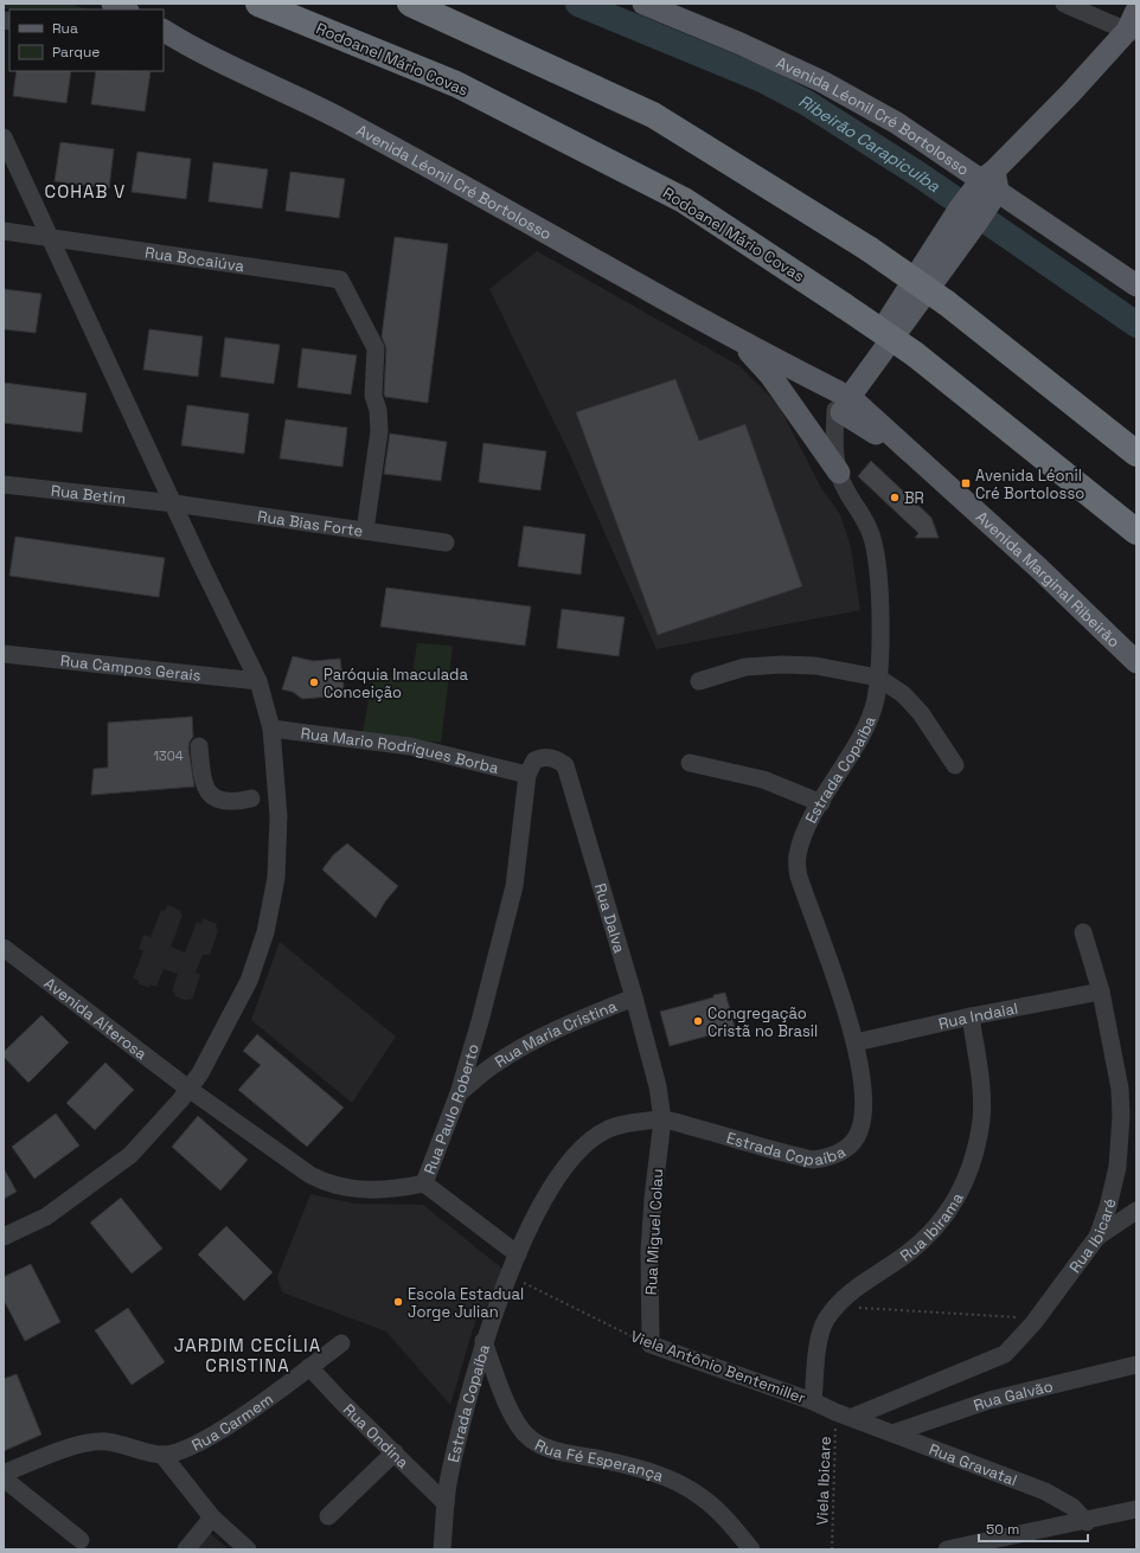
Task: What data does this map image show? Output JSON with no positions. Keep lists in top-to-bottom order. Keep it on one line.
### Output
{"streets":{"highway":["Rodoanel Mário Covas"],"main road":["Avenida Léonil Cré Bortolosso","Avenida Marginal Ribeirão"],"street":["Rua Bocaiúva","Rua Betim","Rua Bias Forte","Rua Campos Gerais","Rua Mario Rodrigues Borba","Estrada Copaíba","Rua Dalva","Rua Indaial","Avenida Alterosa","Rua Maria Cristina","Rua Paulo Roberto","Rua Ibirama","Rua Miguel Colau","Rua Ibicaré","Viela Antônio Bentemiller","Rua Galvão","Rua Carmem","Rua Ondina","Rua Fé Esperança","Rua Gravatal"],"path":["Viela Ibicare"]},"crossings":[["Avenida Léonil Cré Bortolosso","Avenida Marginal Ribeirão"],["Avenida Léonil Cré Bortolosso","Estrada Copaíba"],["Rua Bocaiúva","Rua Bias Forte"],["Rua Betim","Rua Bias Forte"],["Rua Mario Rodrigues Borba","Rua Dalva"],["Rua Mario Rodrigues Borba","Rua Paulo Roberto"],["Estrada Copaíba","Rua Dalva"],["Estrada Copaíba","Rua Indaial"],["Estrada Copaíba","Rua Miguel Colau"],["Estrada Copaíba","Viela Antônio Bentemiller"],["Estrada Copaíba","Rua Ondina"],["Estrada Copaíba","Rua Fé Esperança"],["Rua Dalva","Rua Maria Cristina"],["Rua Dalva","Rua Paulo Roberto"],["Rua Dalva","Rua Miguel Colau"],["Rua Indaial","Rua Ibirama"],["Rua Indaial","Rua Ibicaré"],["Avenida Alterosa","Rua Paulo Roberto"],["Rua Maria Cristina","Rua Paulo Roberto"],["Rua Ibirama","Viela Antônio Bentemiller"],["Rua Miguel Colau","Viela Antônio Bentemiller"],["Rua Ibicaré","Viela Antônio Bentemiller"],["Rua Ibicaré","Rua Gravatal"],["Rua Ibicaré","Viela Ibicare"],["Viela Antônio Bentemiller","Rua Gravatal"],["Viela Antônio Bentemiller","Viela Ibicare"],["Rua Galvão","Rua Gravatal"],["Rua Carmem","Rua Ondina"],["Rua Gravatal","Viela Ibicare"]],"districts":["COHAB V","JARDIM CECÍLIA CRISTINA"],"water":["Ribeirão Carapicuíba"],"places":{"transit":["Avenida Léonil Cré Bortolosso"],"other":["BR","Paróquia Imaculada Conceição","Congregação Cristã no Brasil","Escola Estadual Jorge Julian"]},"house_numbers":["1304"],"legend":["Rua","Parque"],"scale_bar":"50 m"}
